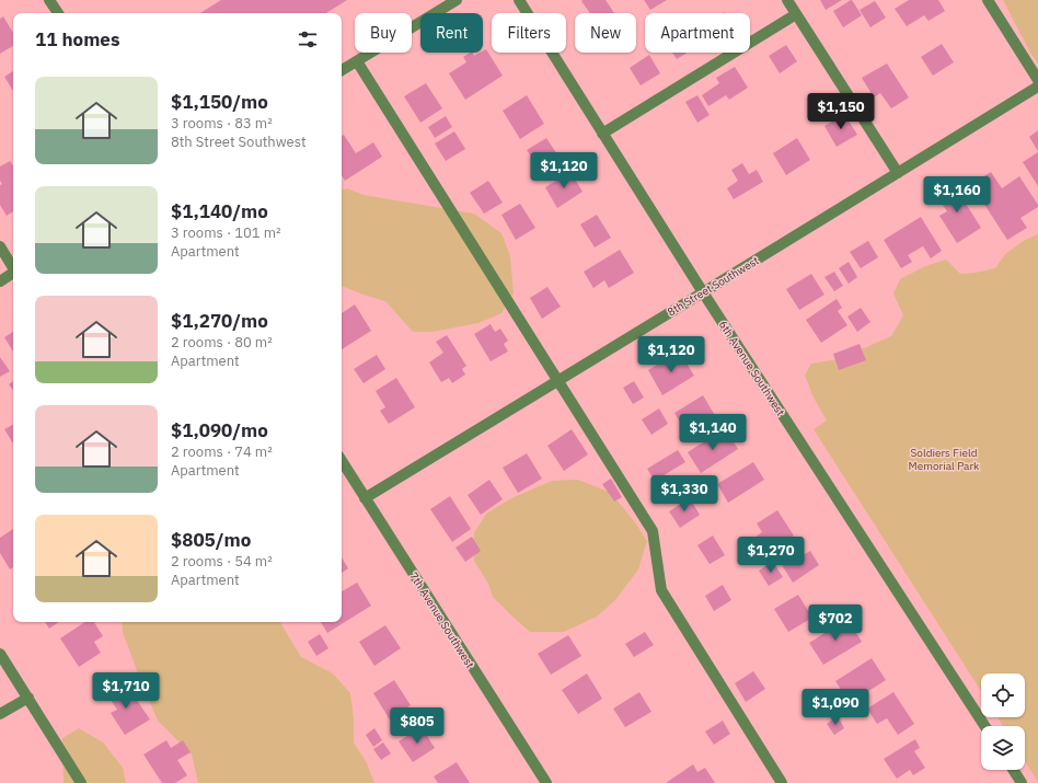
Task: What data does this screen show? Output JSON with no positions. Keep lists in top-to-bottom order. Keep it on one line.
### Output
{"streets":{"street":["8th Street Southwest","6th Avenue Southwest","7th Avenue Southwest"]},"crossings":[["8th Street Southwest","6th Avenue Southwest"],["8th Street Southwest","7th Avenue Southwest"]],"parks":["Soldiers Field Memorial Park"],"page":{"chip":["Buy","Rent","Filters","New","Apartment"],"heading":"11 homes","list":[{"name":"$1,150/mo","note":"3 rooms · 83 m² · 8th Street Southwest"},{"name":"$1,140/mo","note":"3 rooms · 101 m² · Apartment"},{"name":"$1,270/mo","note":"2 rooms · 80 m² · Apartment"},{"name":"$1,090/mo","note":"2 rooms · 74 m² · Apartment"},{"name":"$805/mo","note":"2 rooms · 54 m² · Apartment"}],"price":["$1,150","$1,120","$1,160","$1,120","$1,140","$1,330","$1,270","$702","$1,710","$1,090","$805"]}}
